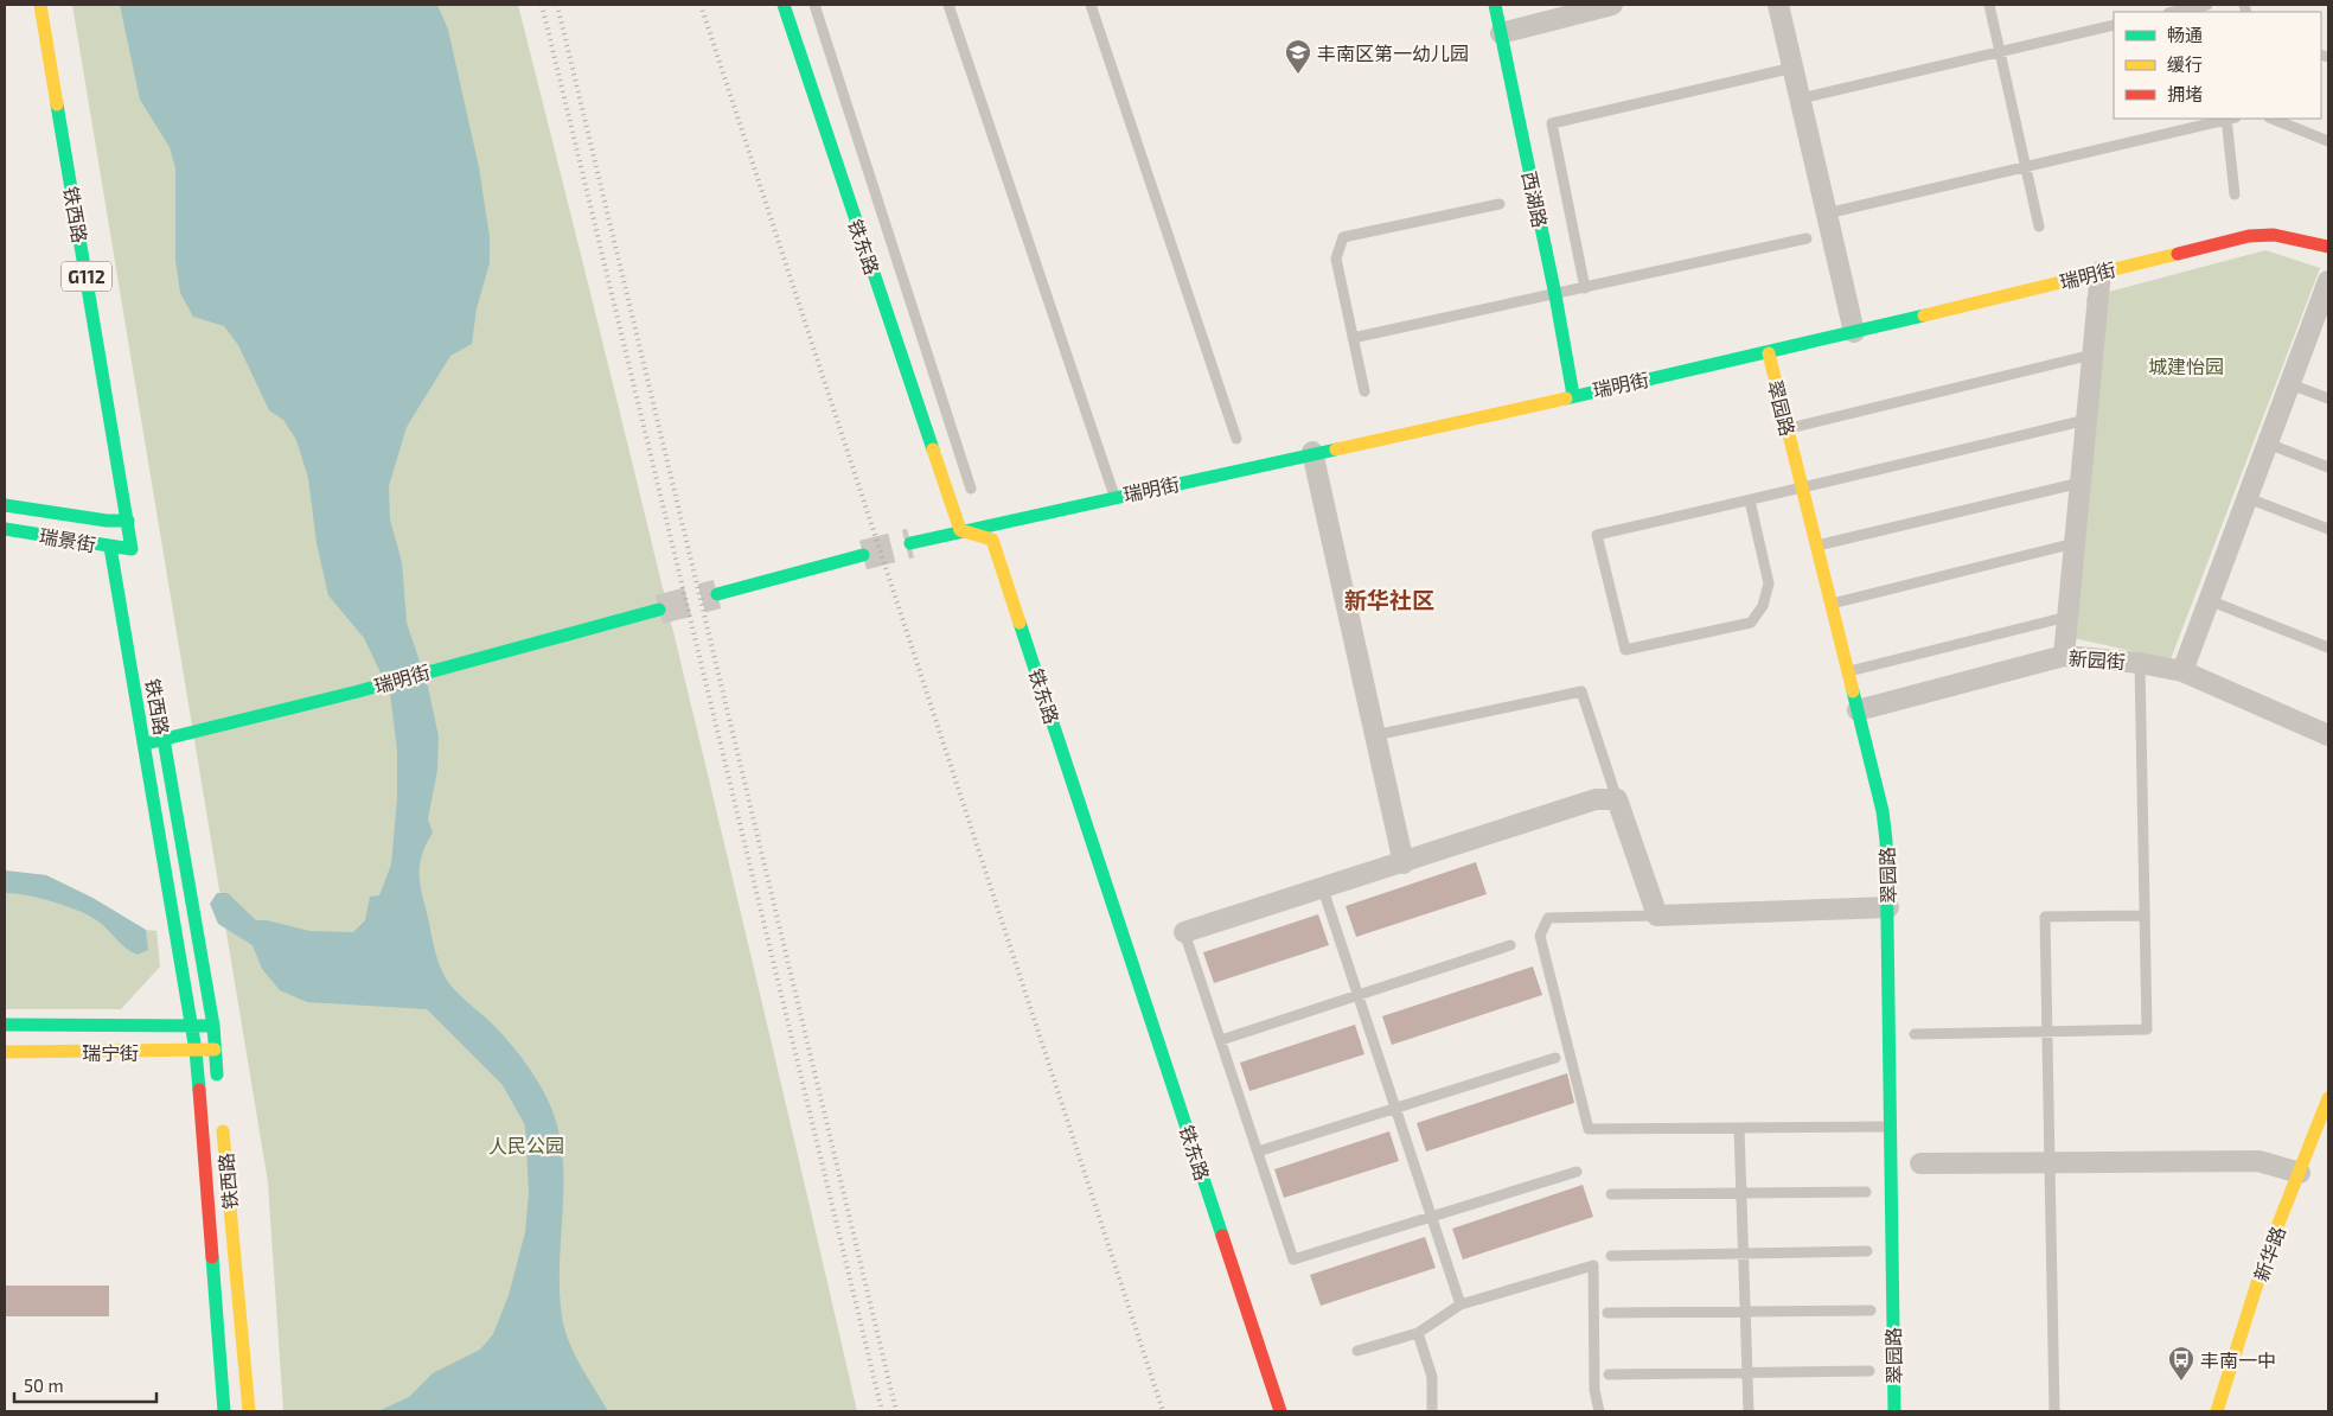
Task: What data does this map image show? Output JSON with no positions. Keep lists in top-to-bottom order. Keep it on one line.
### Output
{"streets":{"main road":["西湖路","铁西路","铁东路","瑞明街","G112","翠园路","瑞景街","瑞宁街","新华路"],"street":["新园街"]},"crossings":[["西湖路","瑞明街"],["铁西路","瑞明街"],["铁西路","瑞景街"],["铁西路","瑞宁街"],["铁东路","瑞明街"],["瑞明街","翠园路"],["翠园路","新园街"]],"districts":["新华社区"],"parks":["城建怡园","人民公园"],"places":{"school or university":["丰南区第一幼儿园"],"bus stop":["丰南一中"]},"legend":["畅通","缓行","拥堵"],"scale_bar":"50 m"}
